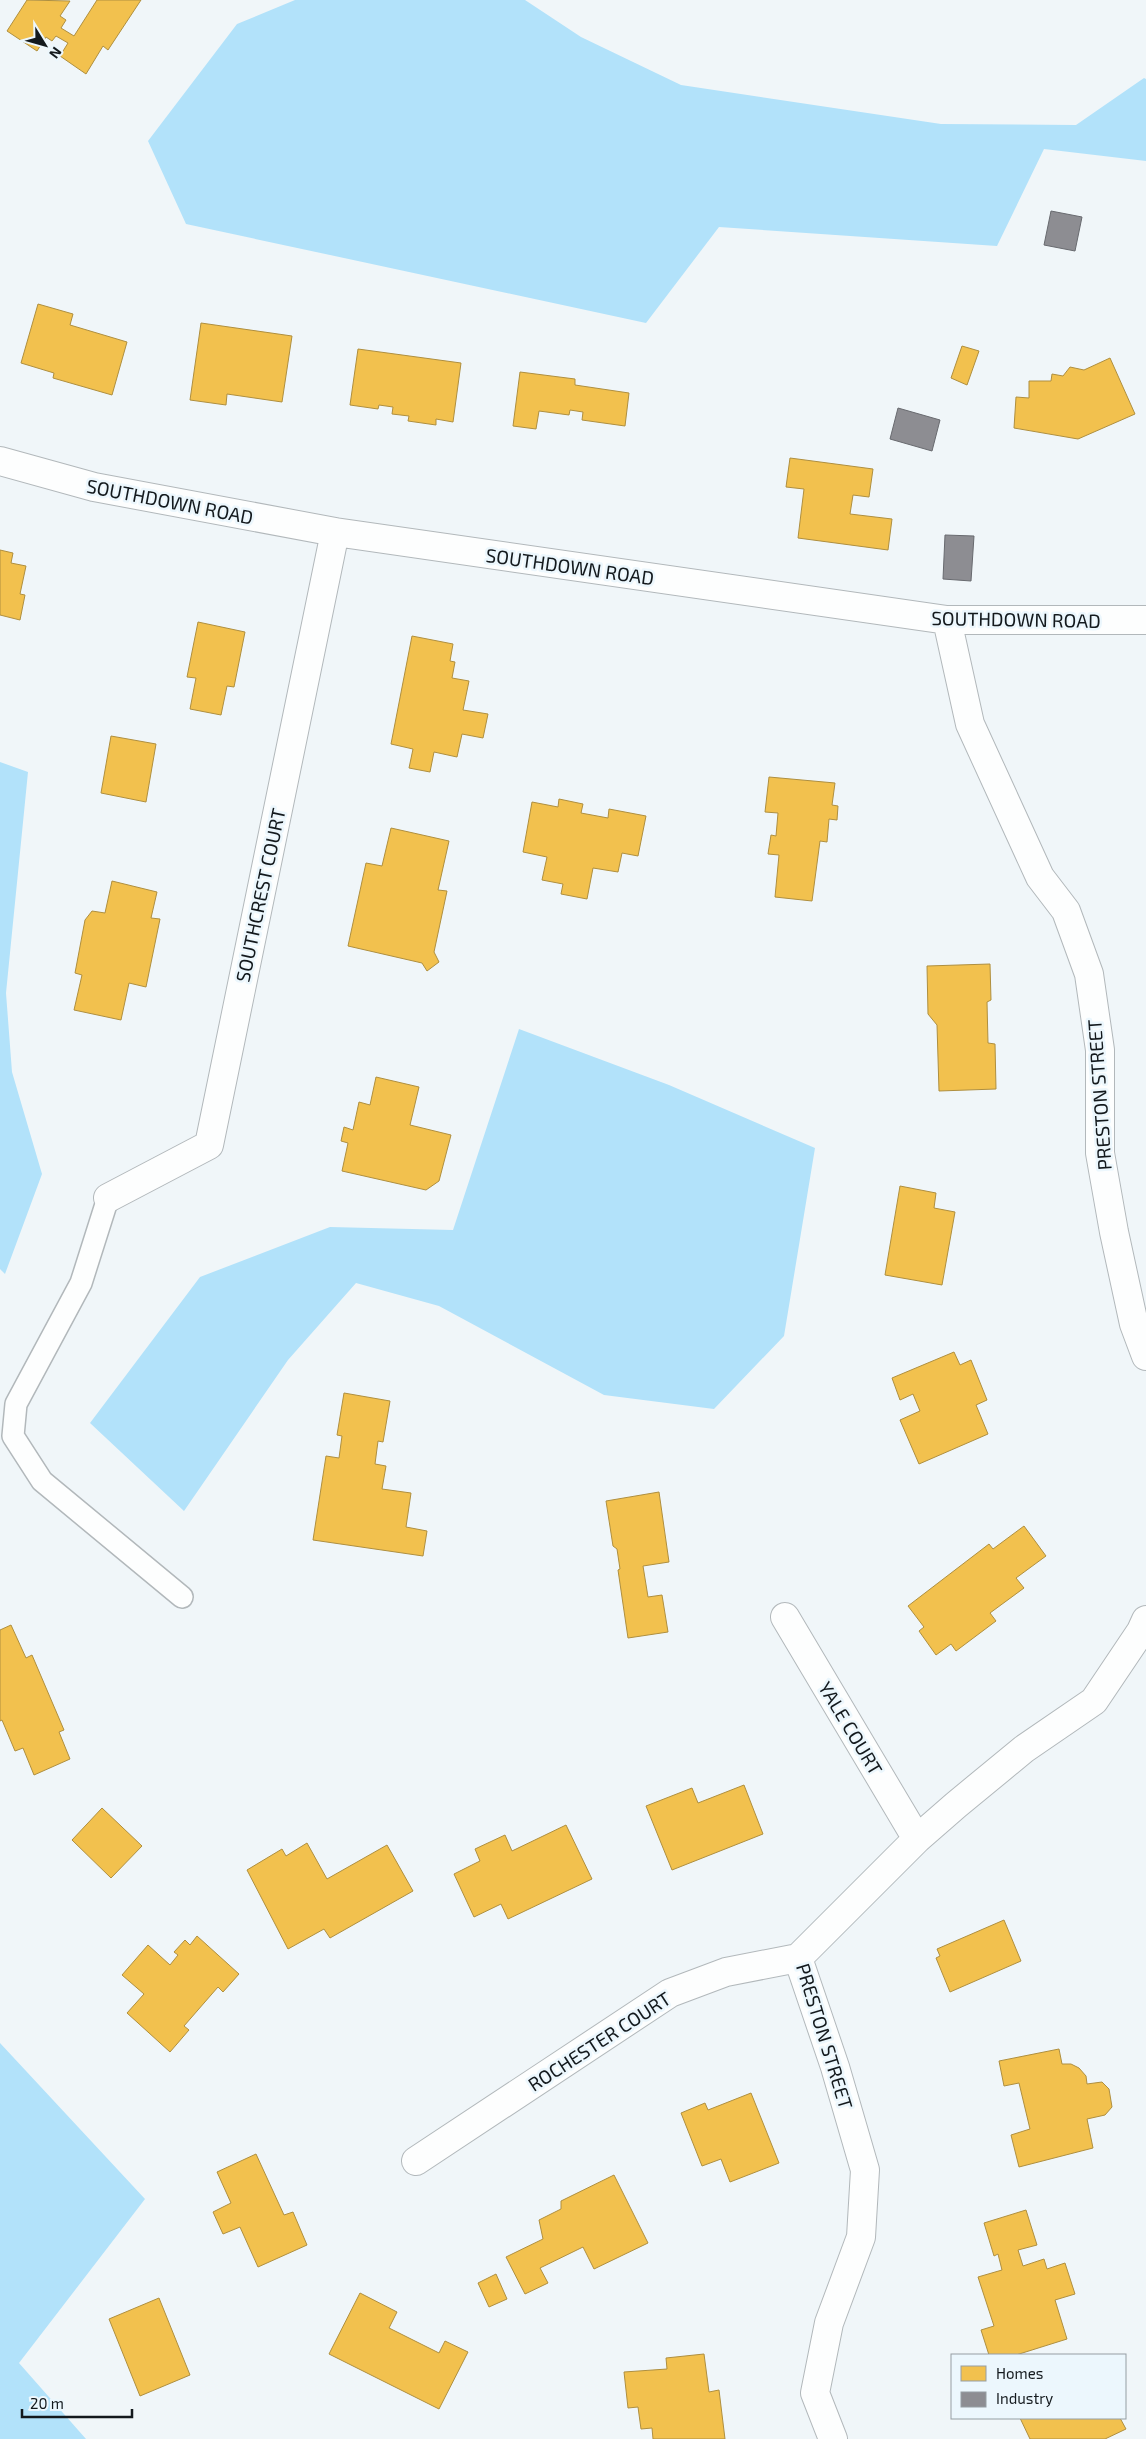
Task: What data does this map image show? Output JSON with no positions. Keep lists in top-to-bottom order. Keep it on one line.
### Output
{"streets":{"street":["SOUTHDOWN ROAD","SOUTHCREST COURT","PRESTON STREET","YALE COURT","ROCHESTER COURT"]},"crossings":[["SOUTHDOWN ROAD","SOUTHCREST COURT"],["SOUTHDOWN ROAD","PRESTON STREET"],["PRESTON STREET","YALE COURT"],["PRESTON STREET","ROCHESTER COURT"]],"legend":["Homes","Industry"],"scale_bar":"20 m","north":"bottom right"}
